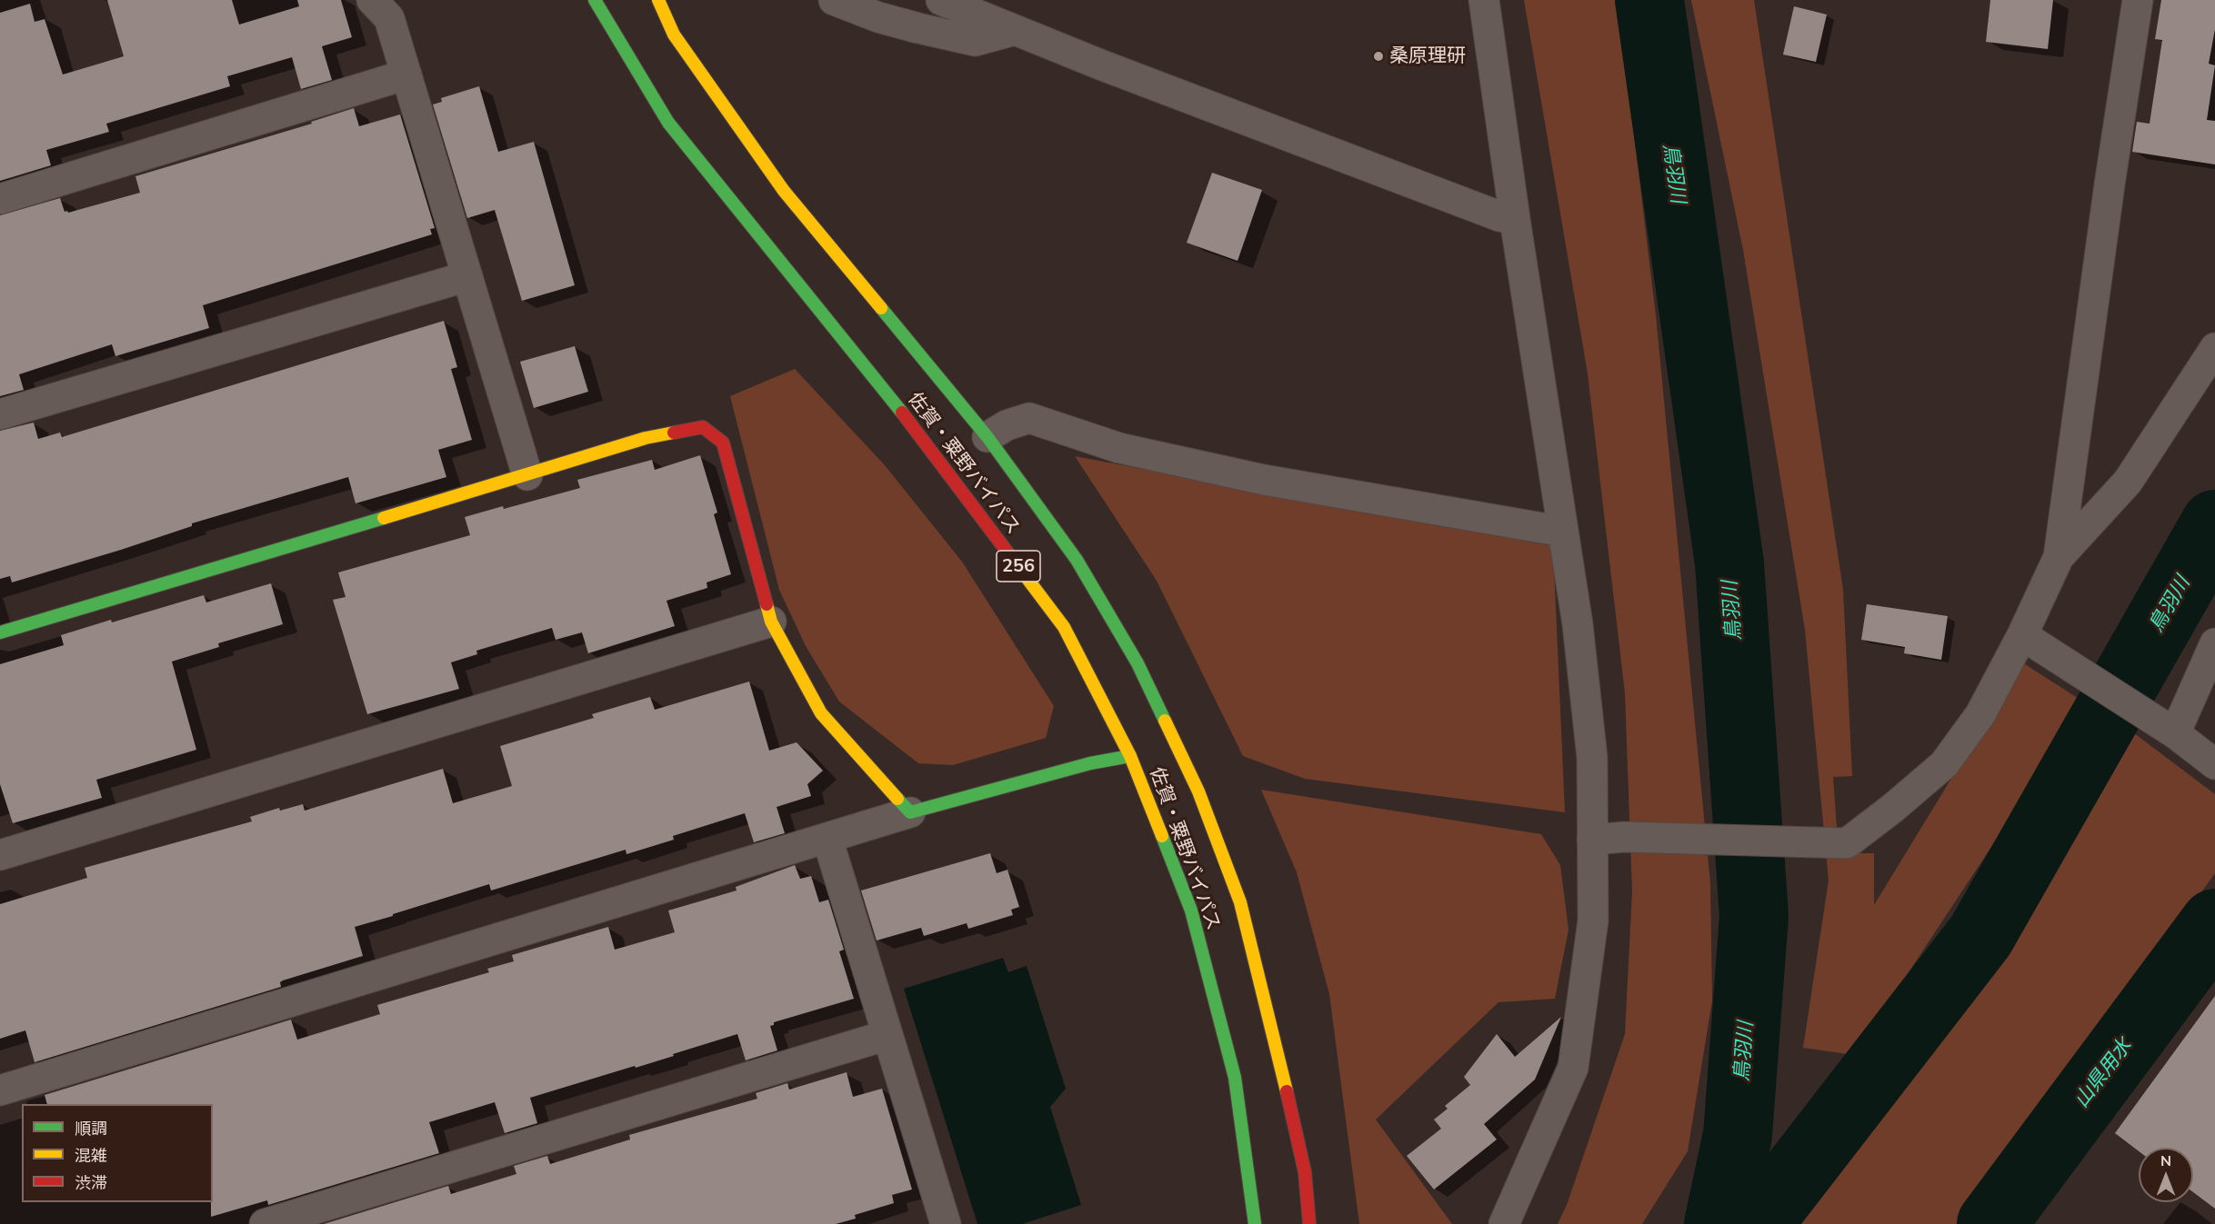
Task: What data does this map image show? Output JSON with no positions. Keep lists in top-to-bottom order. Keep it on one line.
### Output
{"streets":{"main road":["佐賀・粟野バイパス","256"]},"water":["鳥羽川","山県用水"],"places":["桑原理研"],"legend":["順調","混雑","渋滞"],"north":"top"}
